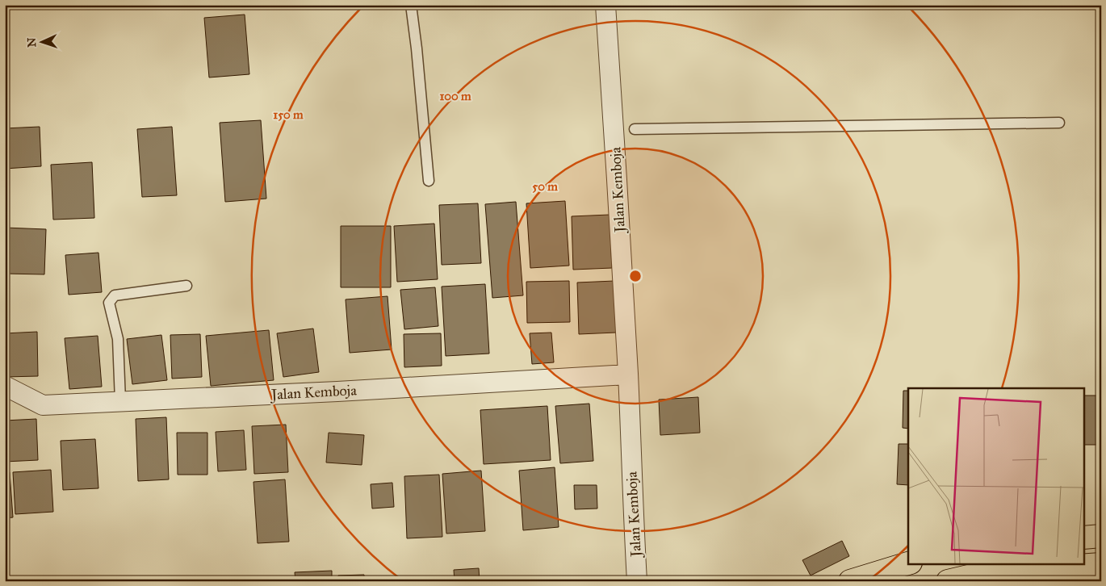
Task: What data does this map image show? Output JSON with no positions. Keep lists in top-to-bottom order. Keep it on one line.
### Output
{"streets":{"street":["Jalan Kemboja"]},"north":"left","rings":["100 m","150 m","50 m"]}
